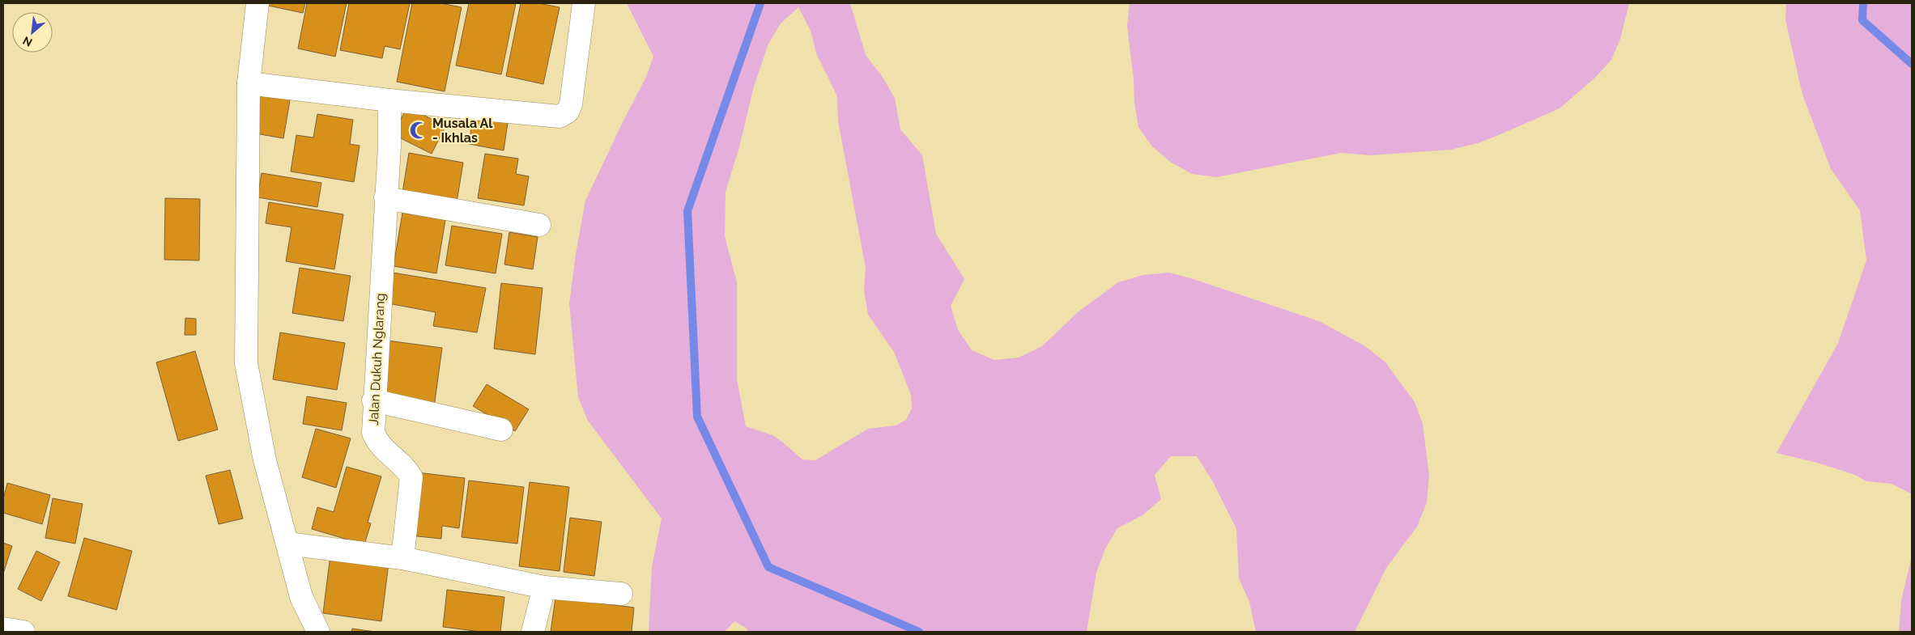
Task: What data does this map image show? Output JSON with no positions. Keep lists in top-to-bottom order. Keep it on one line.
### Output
{"streets":{"street":["Jalan Dukuh Nglarang"]},"places":{"mosque":["Musala Al - Ikhlas"]},"north":"bottom left"}
